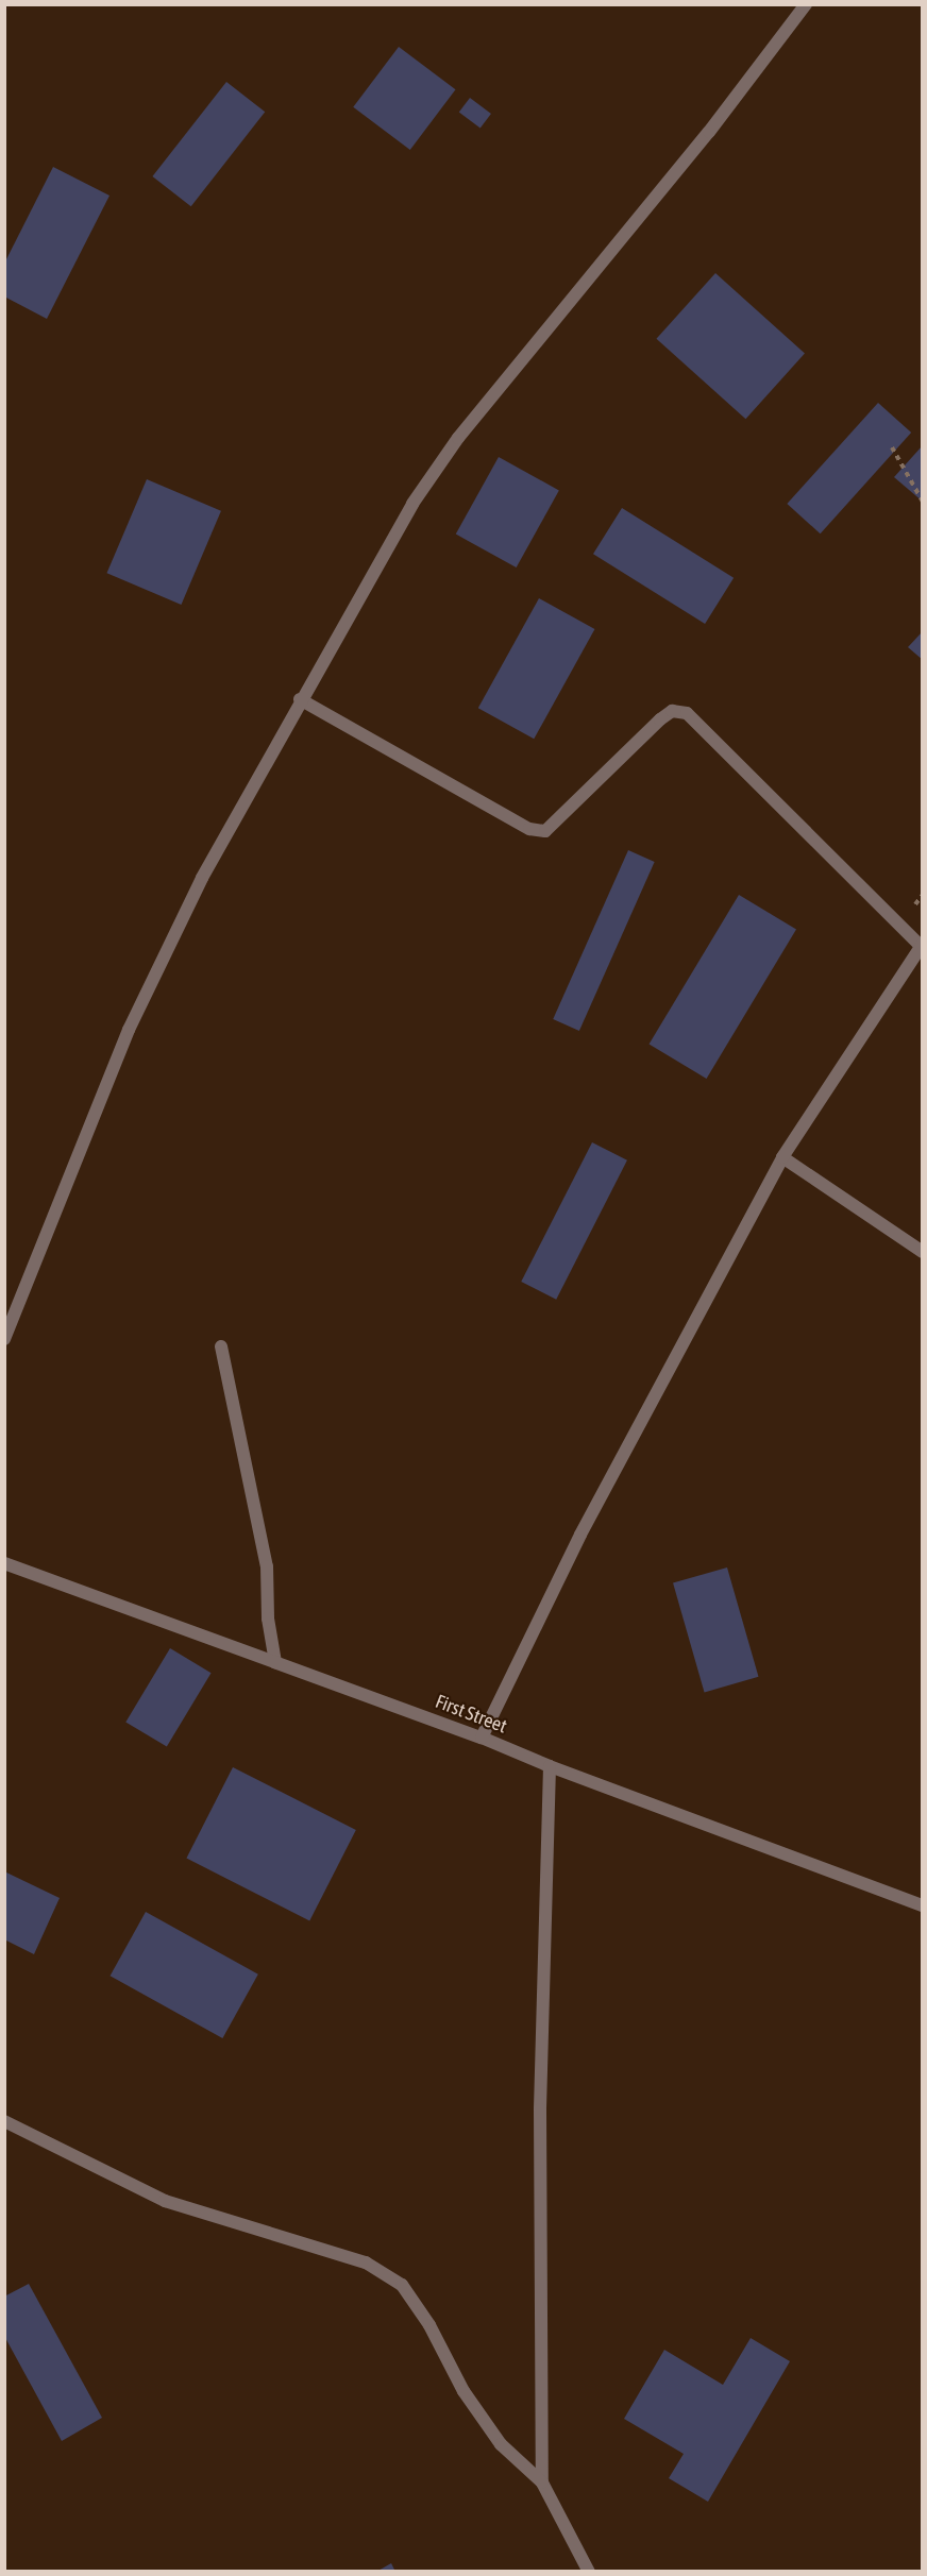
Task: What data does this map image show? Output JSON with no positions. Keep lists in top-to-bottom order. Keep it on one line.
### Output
{"streets":{"street":["First Street"]}}
